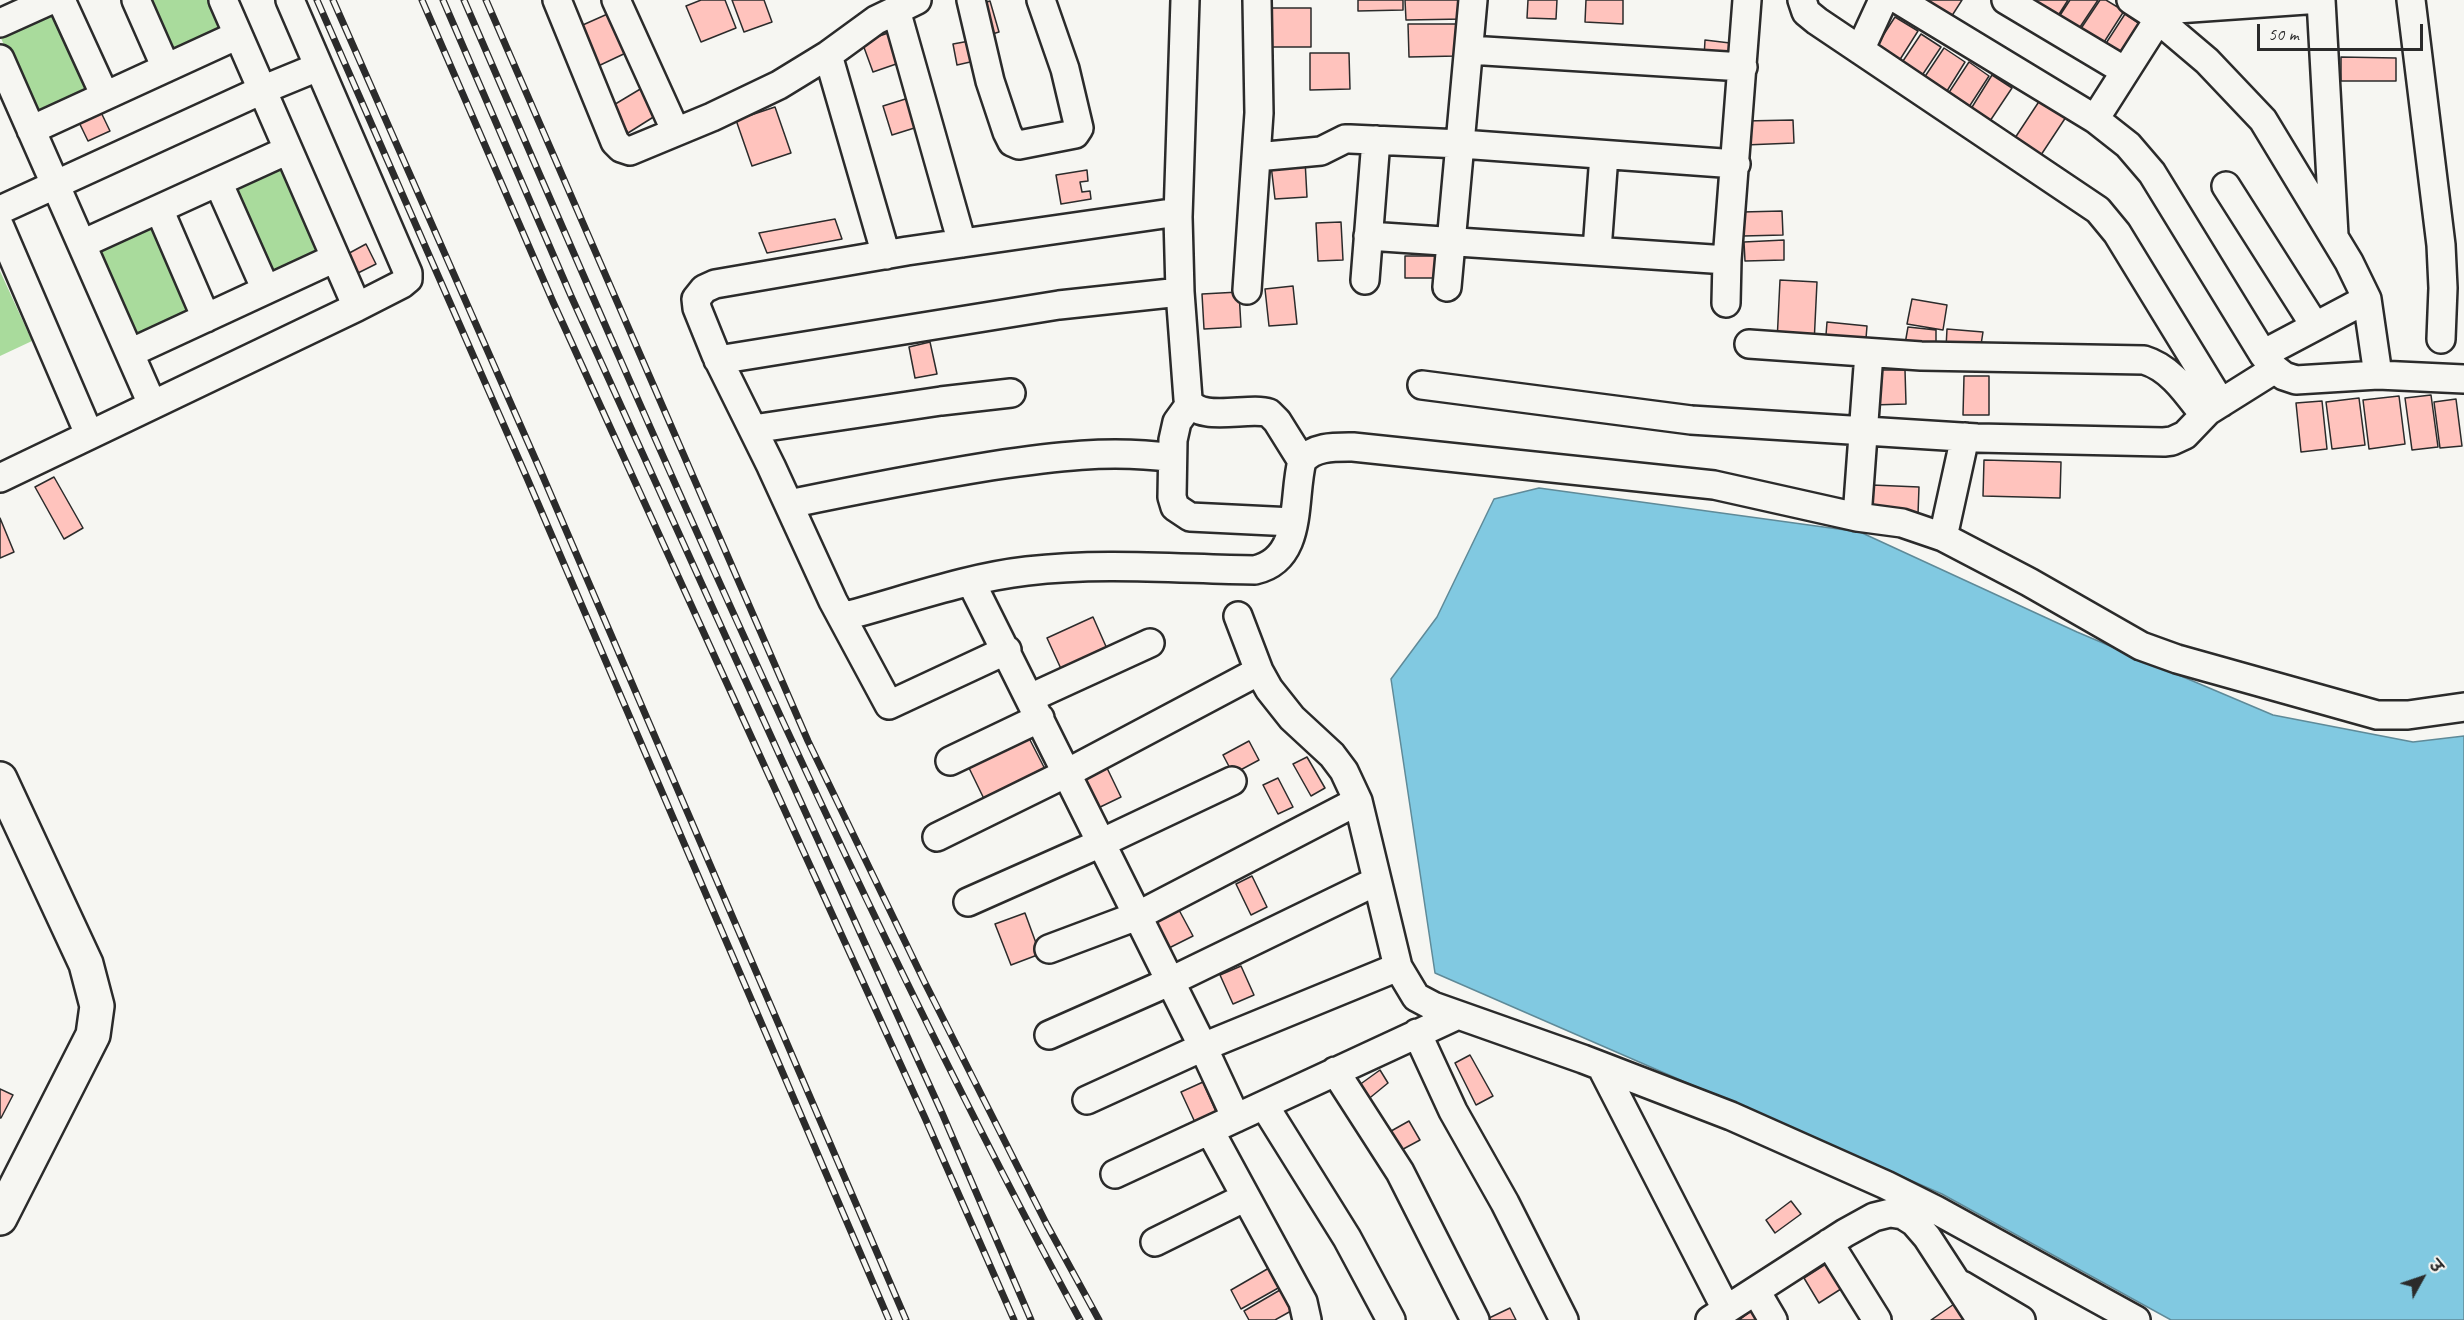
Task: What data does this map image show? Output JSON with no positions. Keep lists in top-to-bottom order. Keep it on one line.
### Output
{"scale_bar":"50 m","north":"top right"}
